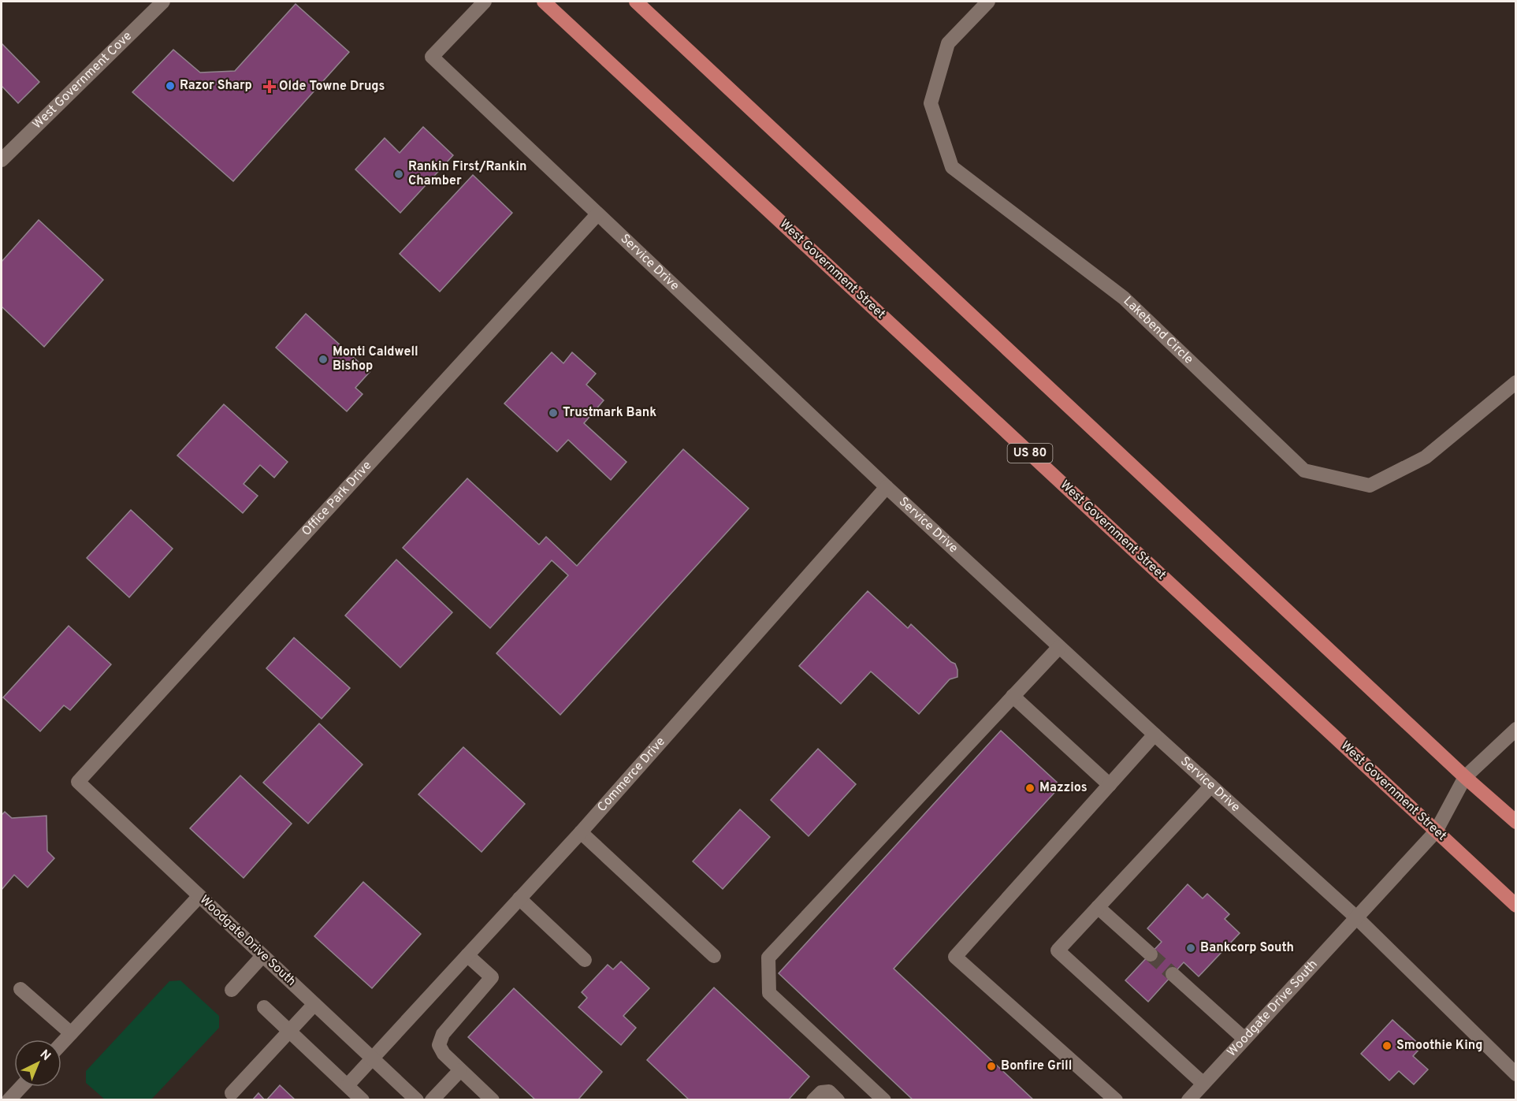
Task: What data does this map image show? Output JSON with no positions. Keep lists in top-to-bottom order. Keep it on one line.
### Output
{"streets":{"main road":["West Government Street","US 80"],"street":["West Government Cove","Service Drive","Lakebend Circle","Office Park Drive","Commerce Drive","Woodgate Drive South"]},"crossings":[["Service Drive","Office Park Drive"],["Service Drive","Commerce Drive"],["Service Drive","Woodgate Drive South"],["Office Park Drive","Woodgate Drive South"],["Commerce Drive","Woodgate Drive South"]],"places":{"other":["Razor Sharp","Rankin First/Rankin Chamber","Monti Caldwell Bishop","Trustmark Bank","Mazzios","Bankcorp South","Smoothie King","Bonfire Grill"],"health":["Olde Towne Drugs"]},"north":"top right"}
